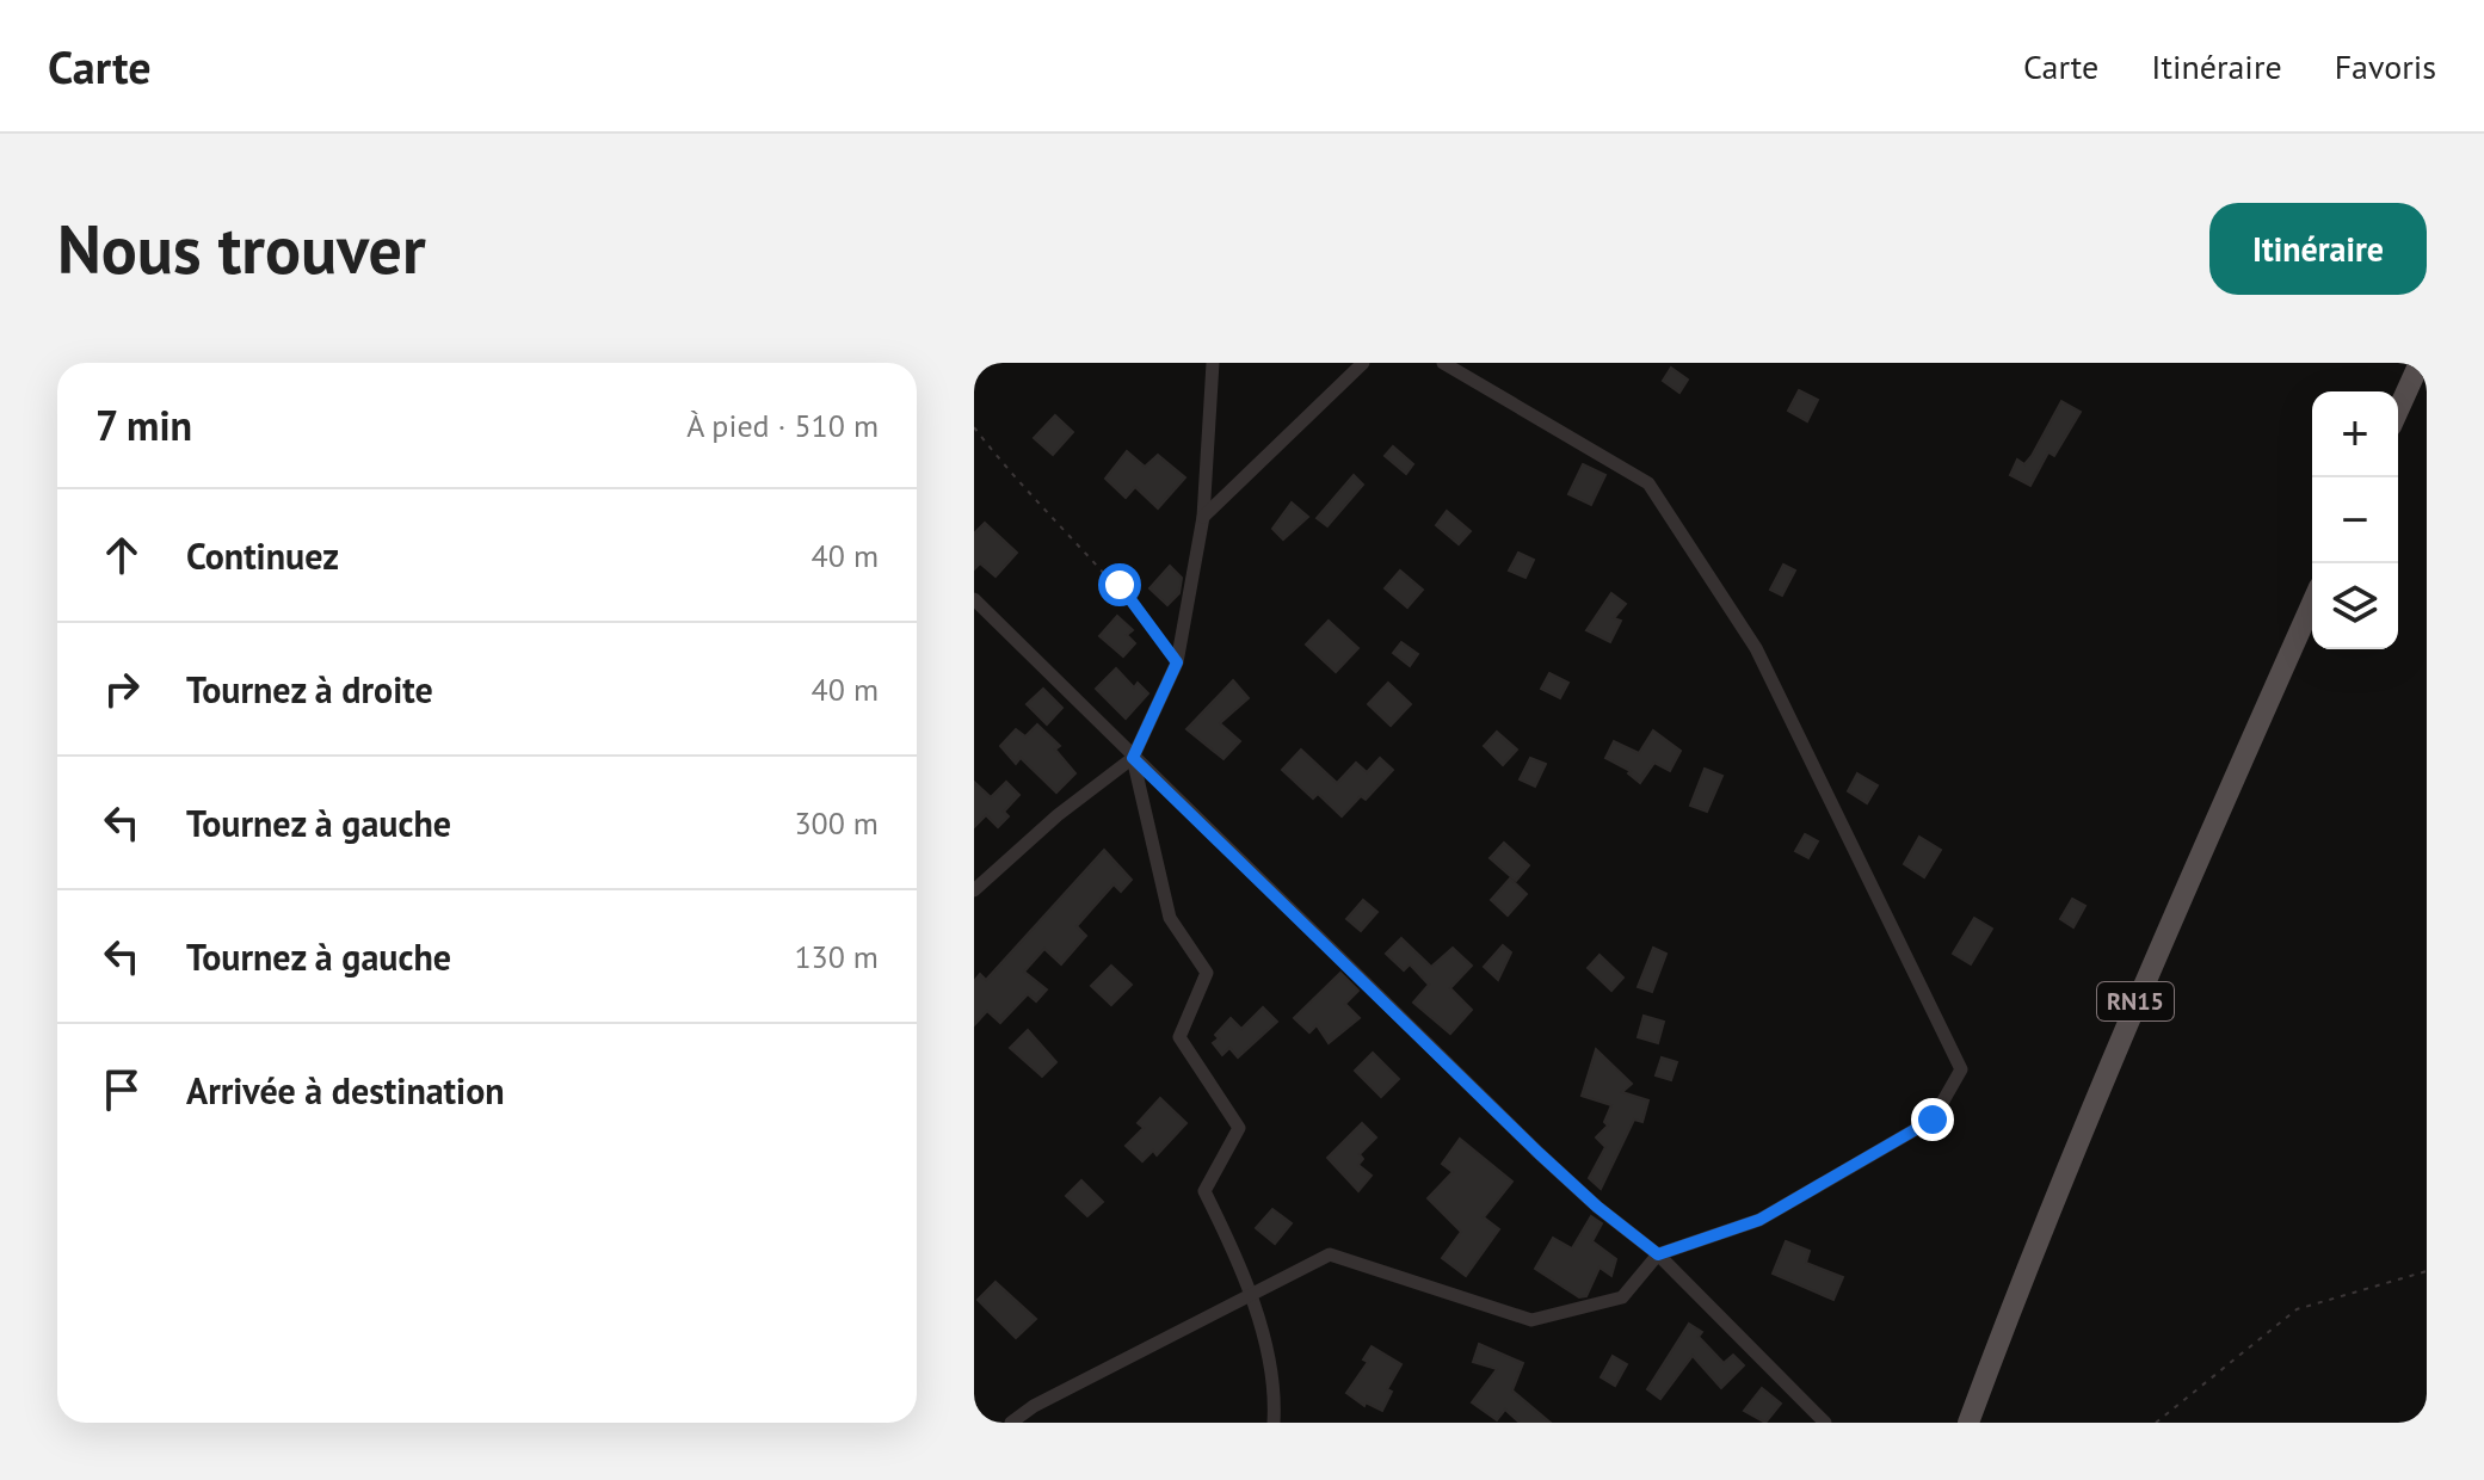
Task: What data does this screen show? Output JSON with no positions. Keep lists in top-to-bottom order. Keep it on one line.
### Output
{"streets":{"main road":["RN15"]},"page":{"header":"Carte","nav":["Carte","Itinéraire","Favoris"],"buttons":"Itinéraire","title":"Nous trouver","heading":["7 min","À pied · 510 m"],"map_buttons":["+","−"],"list":[["Continuez","40 m"],["Tournez à droite","40 m"],["Tournez à gauche","300 m"],["Tournez à gauche","130 m"],"Arrivée à destination"]}}
